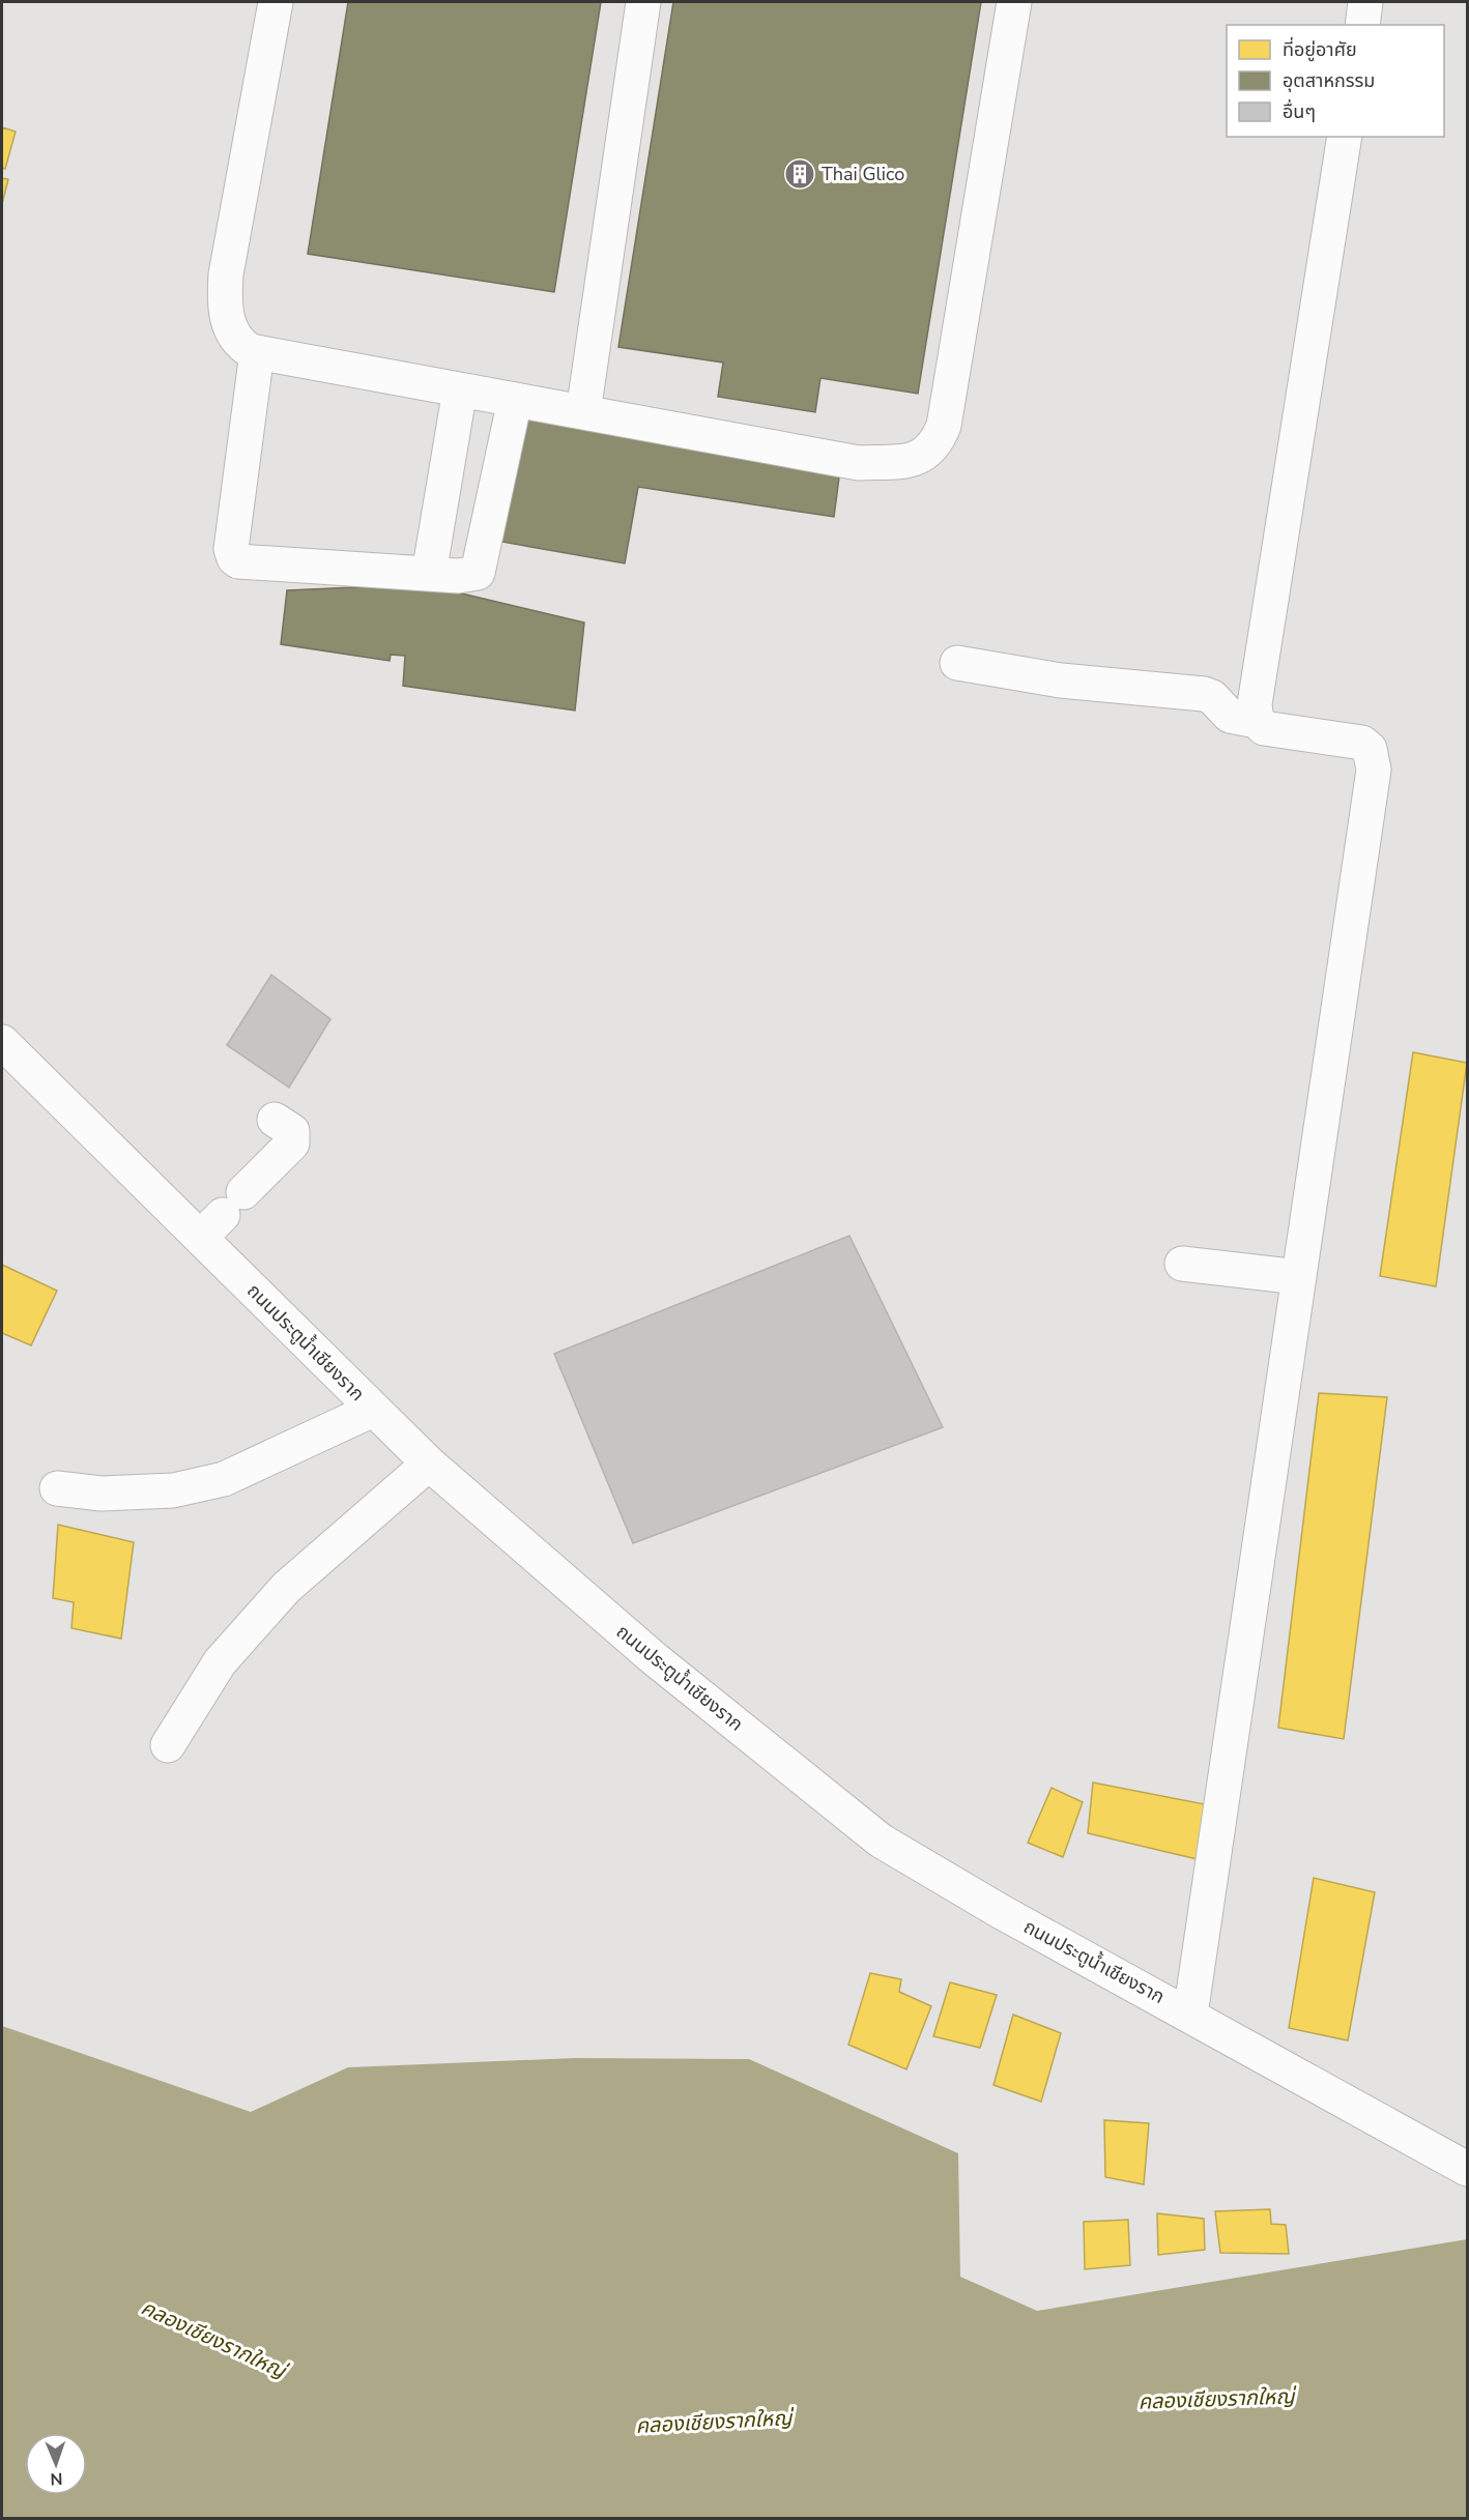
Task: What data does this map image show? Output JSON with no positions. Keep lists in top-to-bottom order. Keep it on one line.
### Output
{"streets":{"street":["ถนนประตูน้ำเชียงราก"]},"water":["คลองเชียงรากใหญ่"],"places":{"building":["Thai Glico"]},"legend":["ที่อยู่อาศัย","อุตสาหกรรม","อื่นๆ"],"north":"bottom"}
